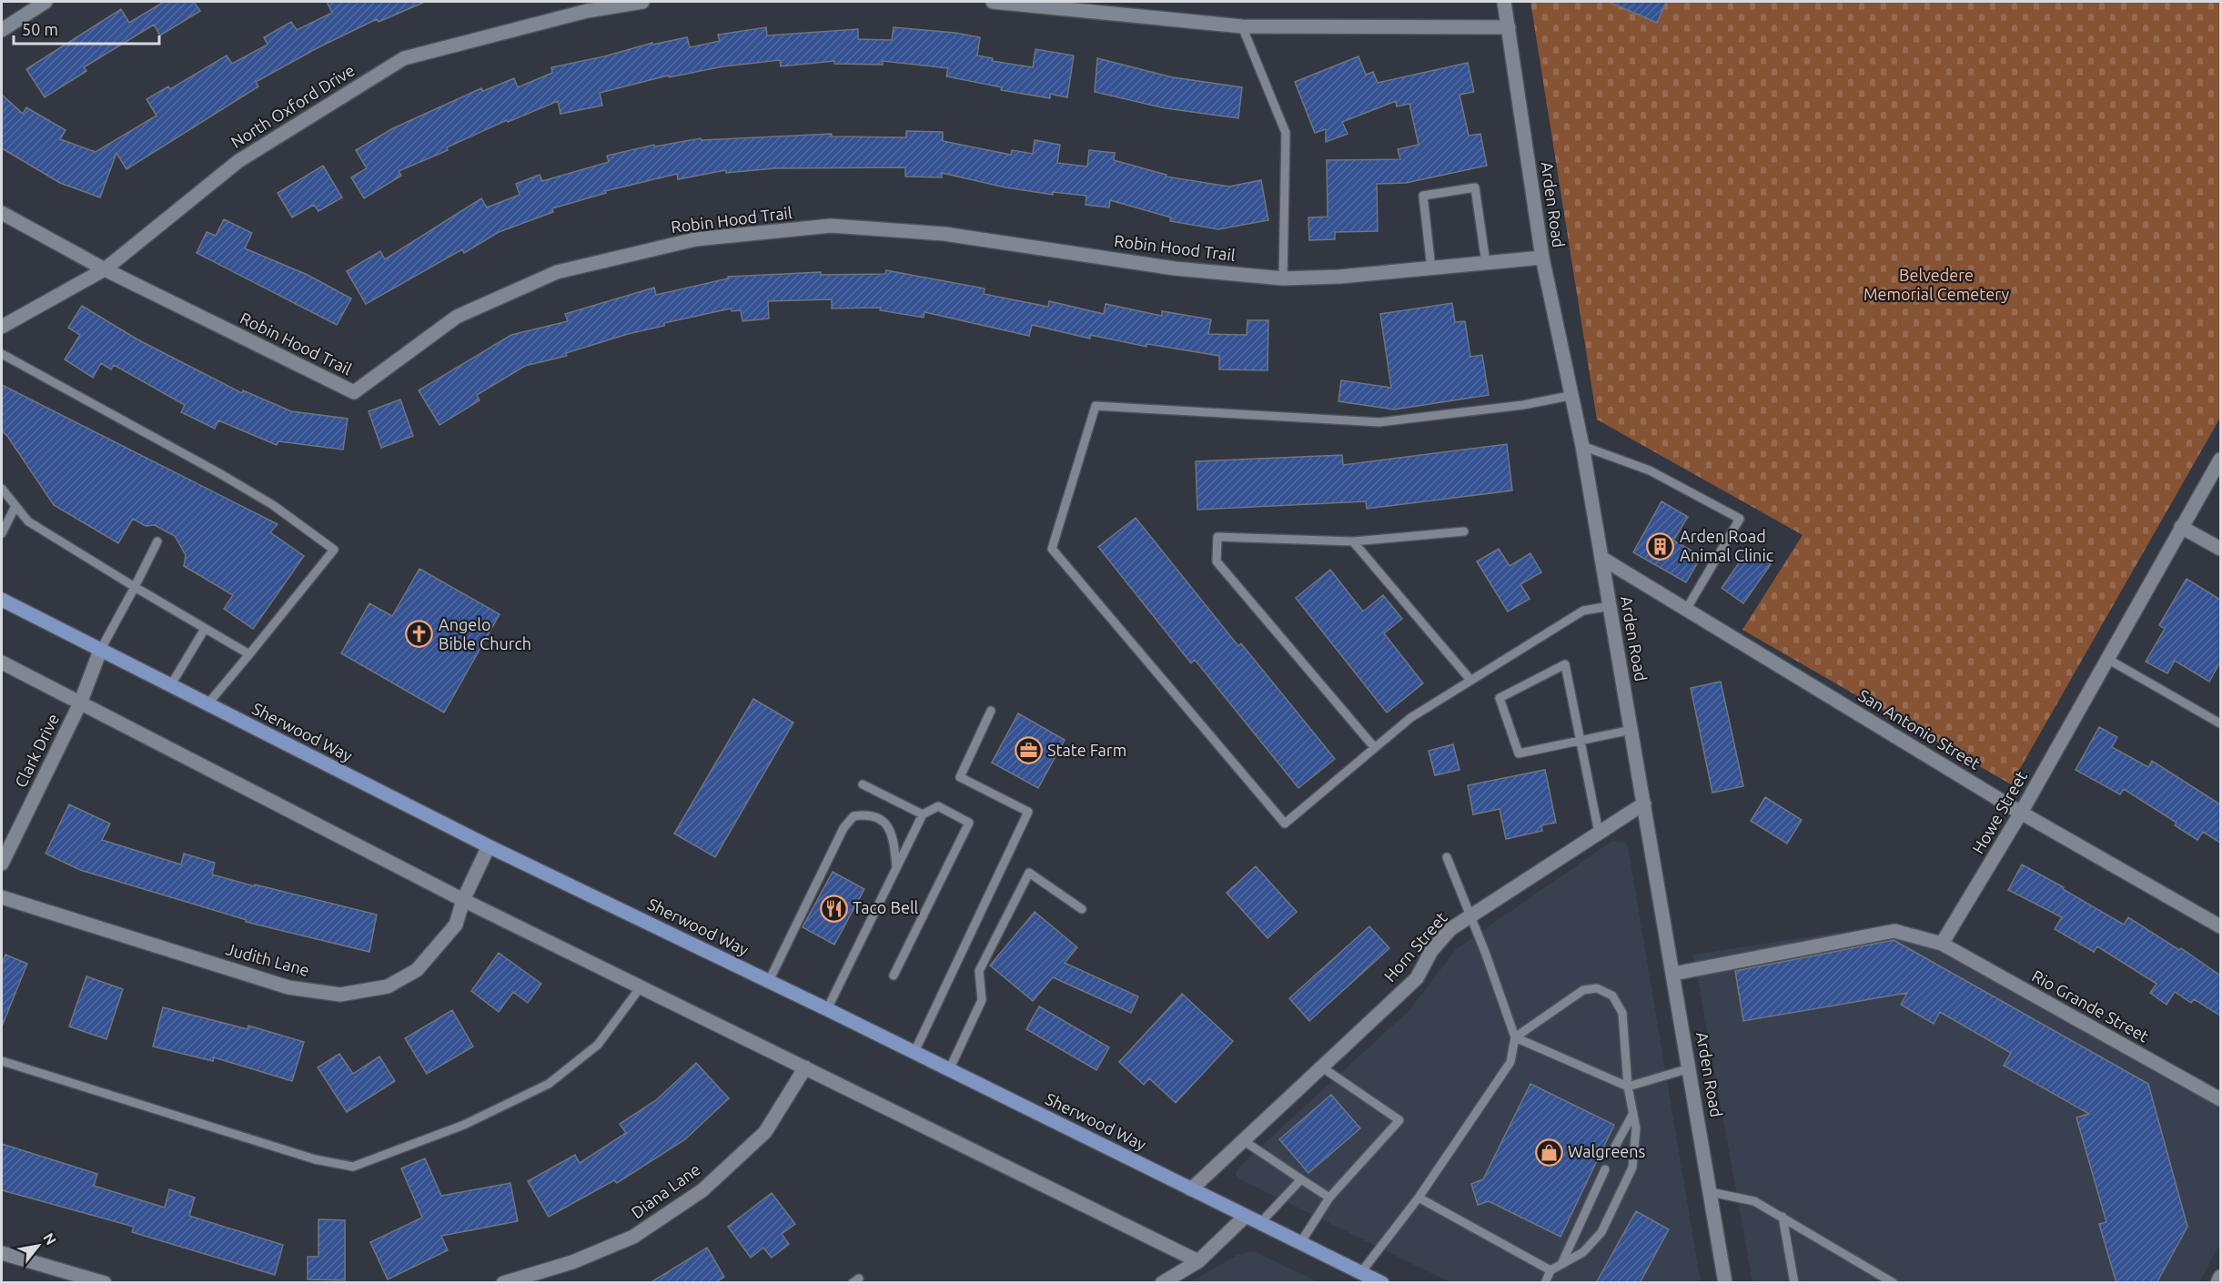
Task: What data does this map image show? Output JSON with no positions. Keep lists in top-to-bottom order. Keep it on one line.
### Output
{"streets":{"main road":["Sherwood Way"],"street":["North Oxford Drive","Arden Road","Robin Hood Trail","San Antonio Street","Clark Drive","Howe Street","Horn Street","Judith Lane","Rio Grande Street","Diana Lane"]},"crossings":[["North Oxford Drive","Robin Hood Trail"],["Arden Road","Robin Hood Trail"],["Arden Road","San Antonio Street"],["Arden Road","Horn Street"],["San Antonio Street","Howe Street"],["Sherwood Way","Clark Drive"],["Sherwood Way","Horn Street"],["Sherwood Way","Judith Lane"],["Howe Street","Rio Grande Street"]],"parks":["Belvedere Memorial Cemetery"],"places":{"building":["Arden Road Animal Clinic"],"church":["Angelo Bible Church"],"office":["State Farm"],"restaurant":["Taco Bell"],"shop":["Walgreens"]},"scale_bar":"50 m","north":"top right"}
